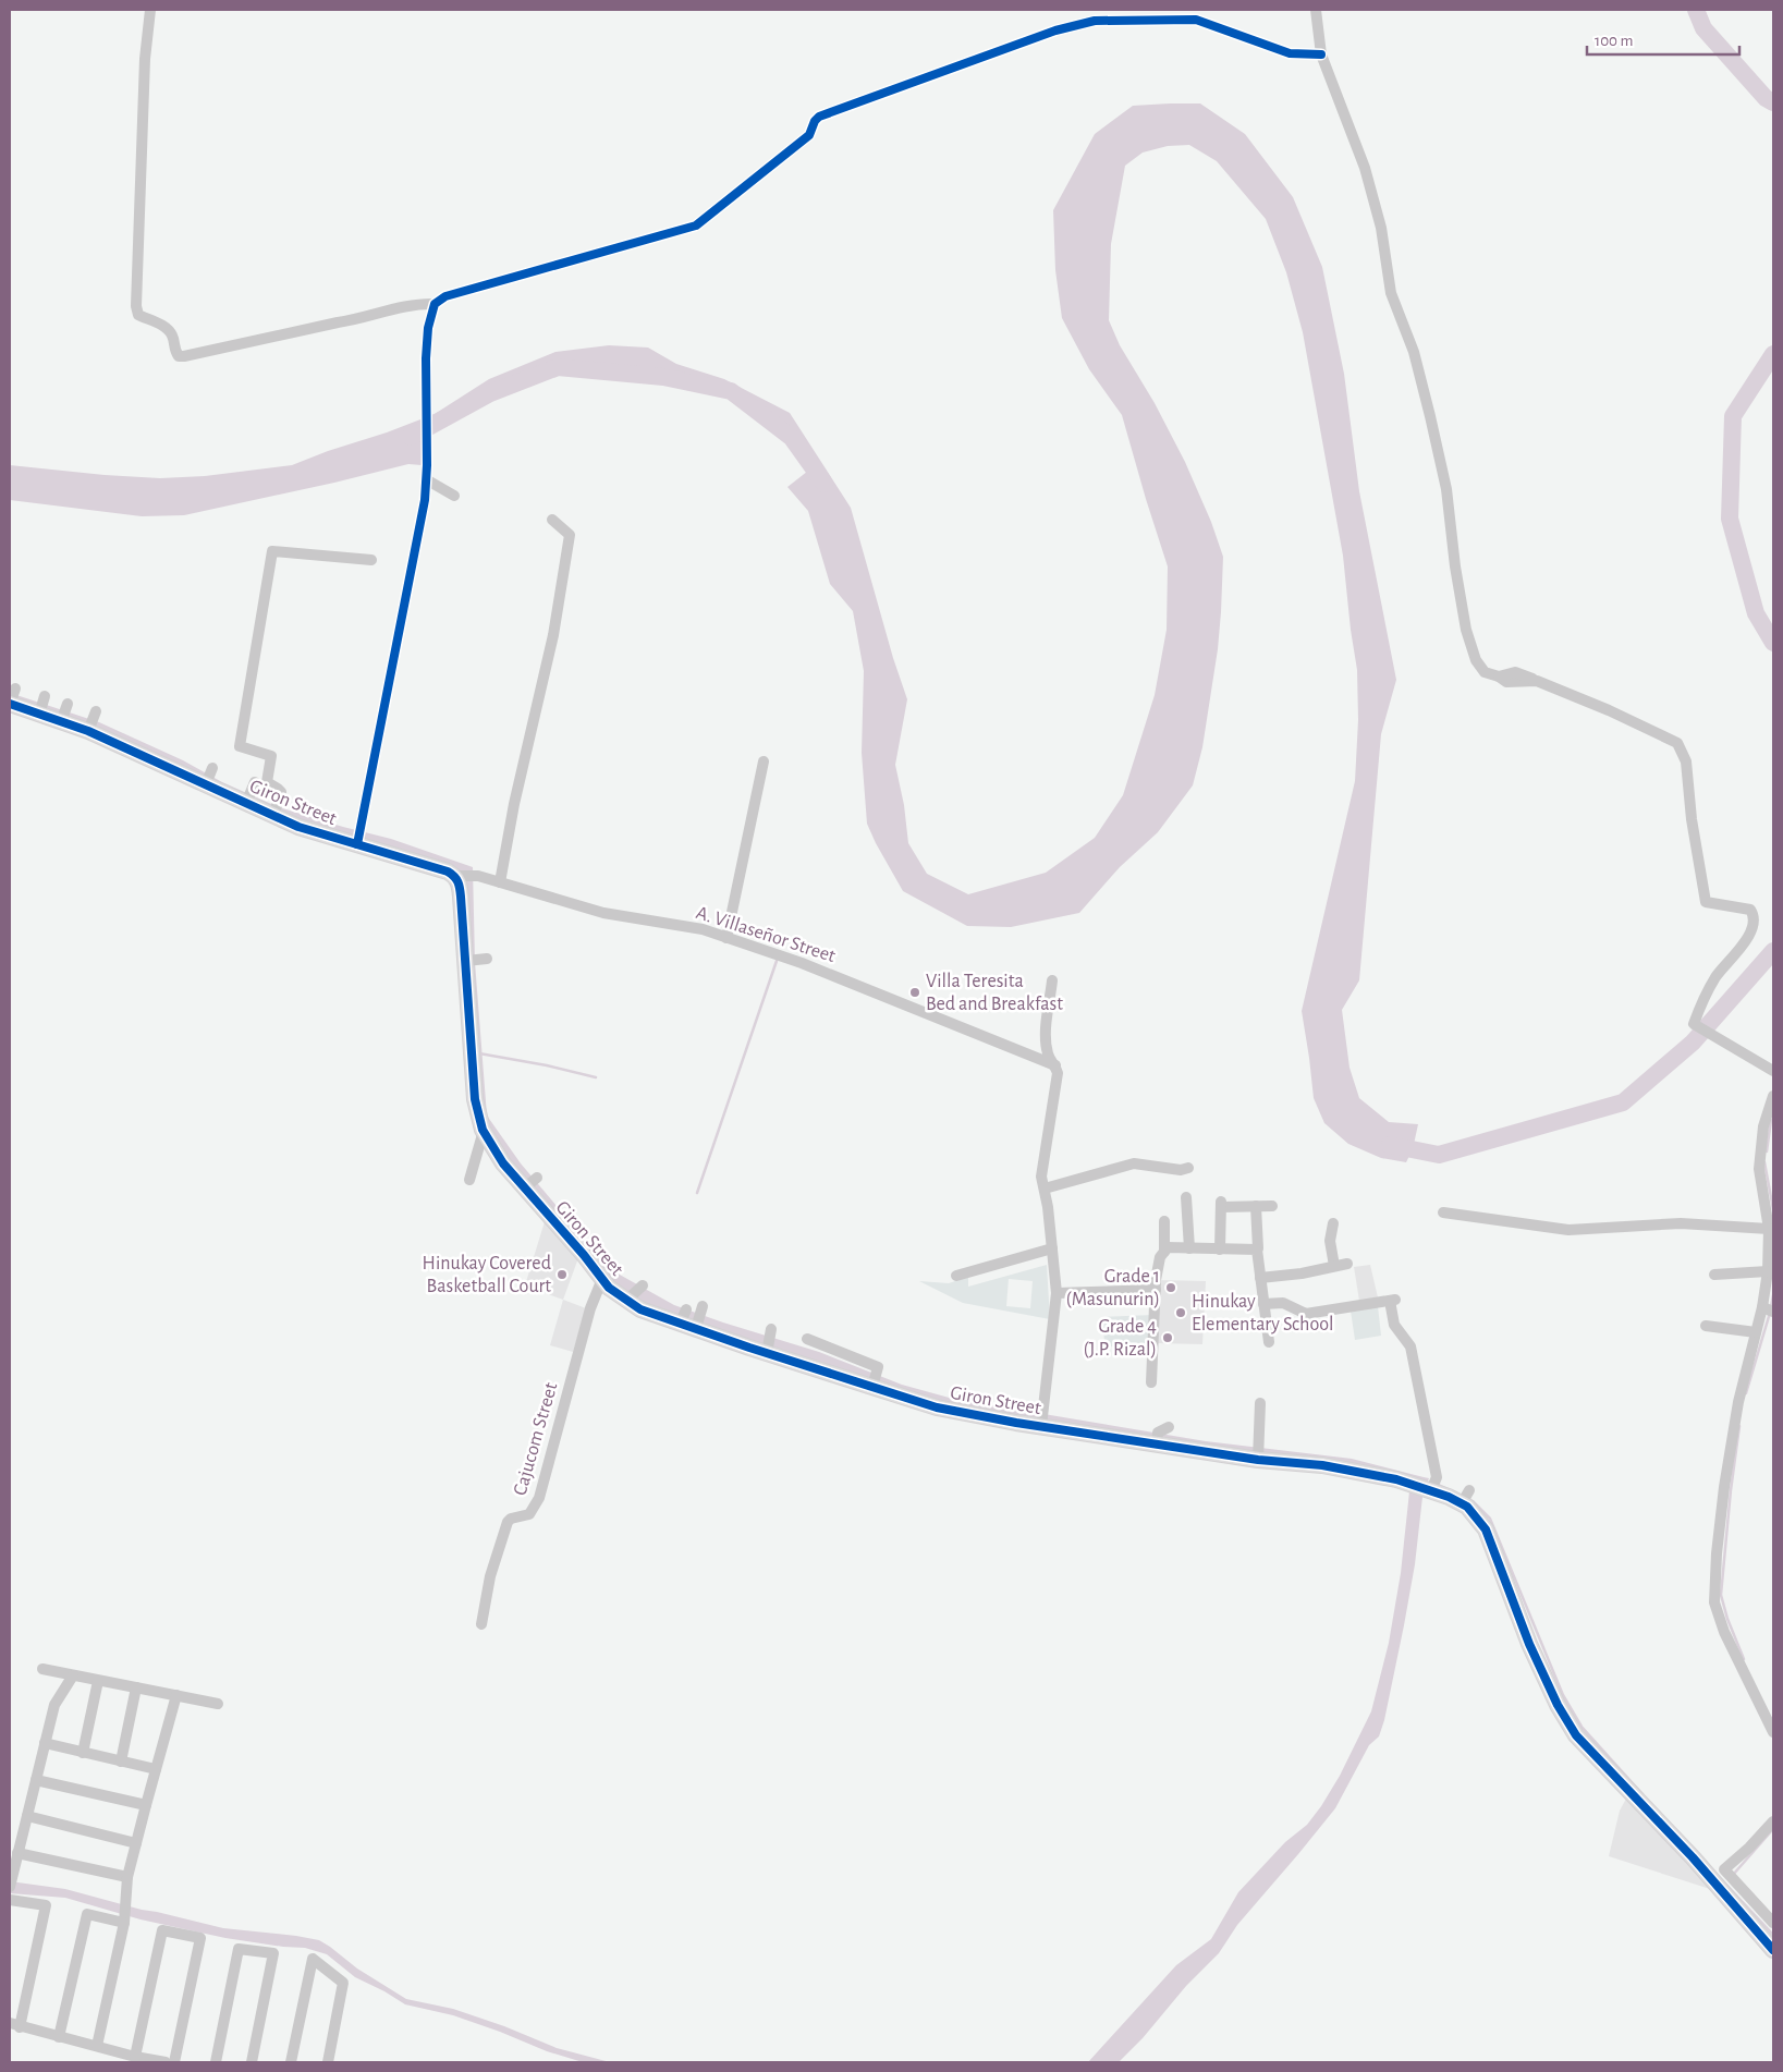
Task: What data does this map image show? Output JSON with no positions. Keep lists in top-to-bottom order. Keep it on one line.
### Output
{"streets":{"street":["Giron Street","A. Villaseñor Street","Cajucom Street"]},"crossings":[["Giron Street","A. Villaseñor Street"],["Giron Street","Cajucom Street"]],"places":["Villa Teresita Bed and Breakfast","Hinukay Covered Basketball Court","Grade 1 (Masunurin)","Hinukay Elementary School","Grade 4 (J.P. Rizal)"],"scale_bar":"100 m"}
